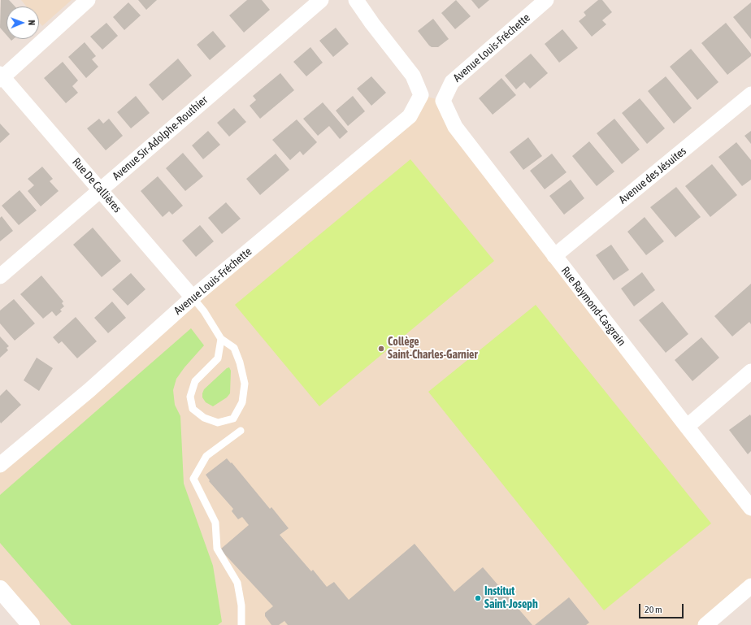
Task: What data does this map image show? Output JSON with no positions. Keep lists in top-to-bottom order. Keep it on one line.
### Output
{"streets":{"street":["Avenue Louis-Fréchette","Avenue Sir-Adolphe-Routhier","Avenue des Jésuites","Rue De Callières","Rue Raymond-Casgrain"]},"crossings":[["Avenue Louis-Fréchette","Rue De Callières"],["Avenue Louis-Fréchette","Rue Raymond-Casgrain"],["Avenue Sir-Adolphe-Routhier","Rue De Callières"],["Avenue des Jésuites","Rue Raymond-Casgrain"]],"places":["Collège Saint-Charles-Garnier","Institut Saint-Joseph"],"scale_bar":"20 m","north":"right"}
